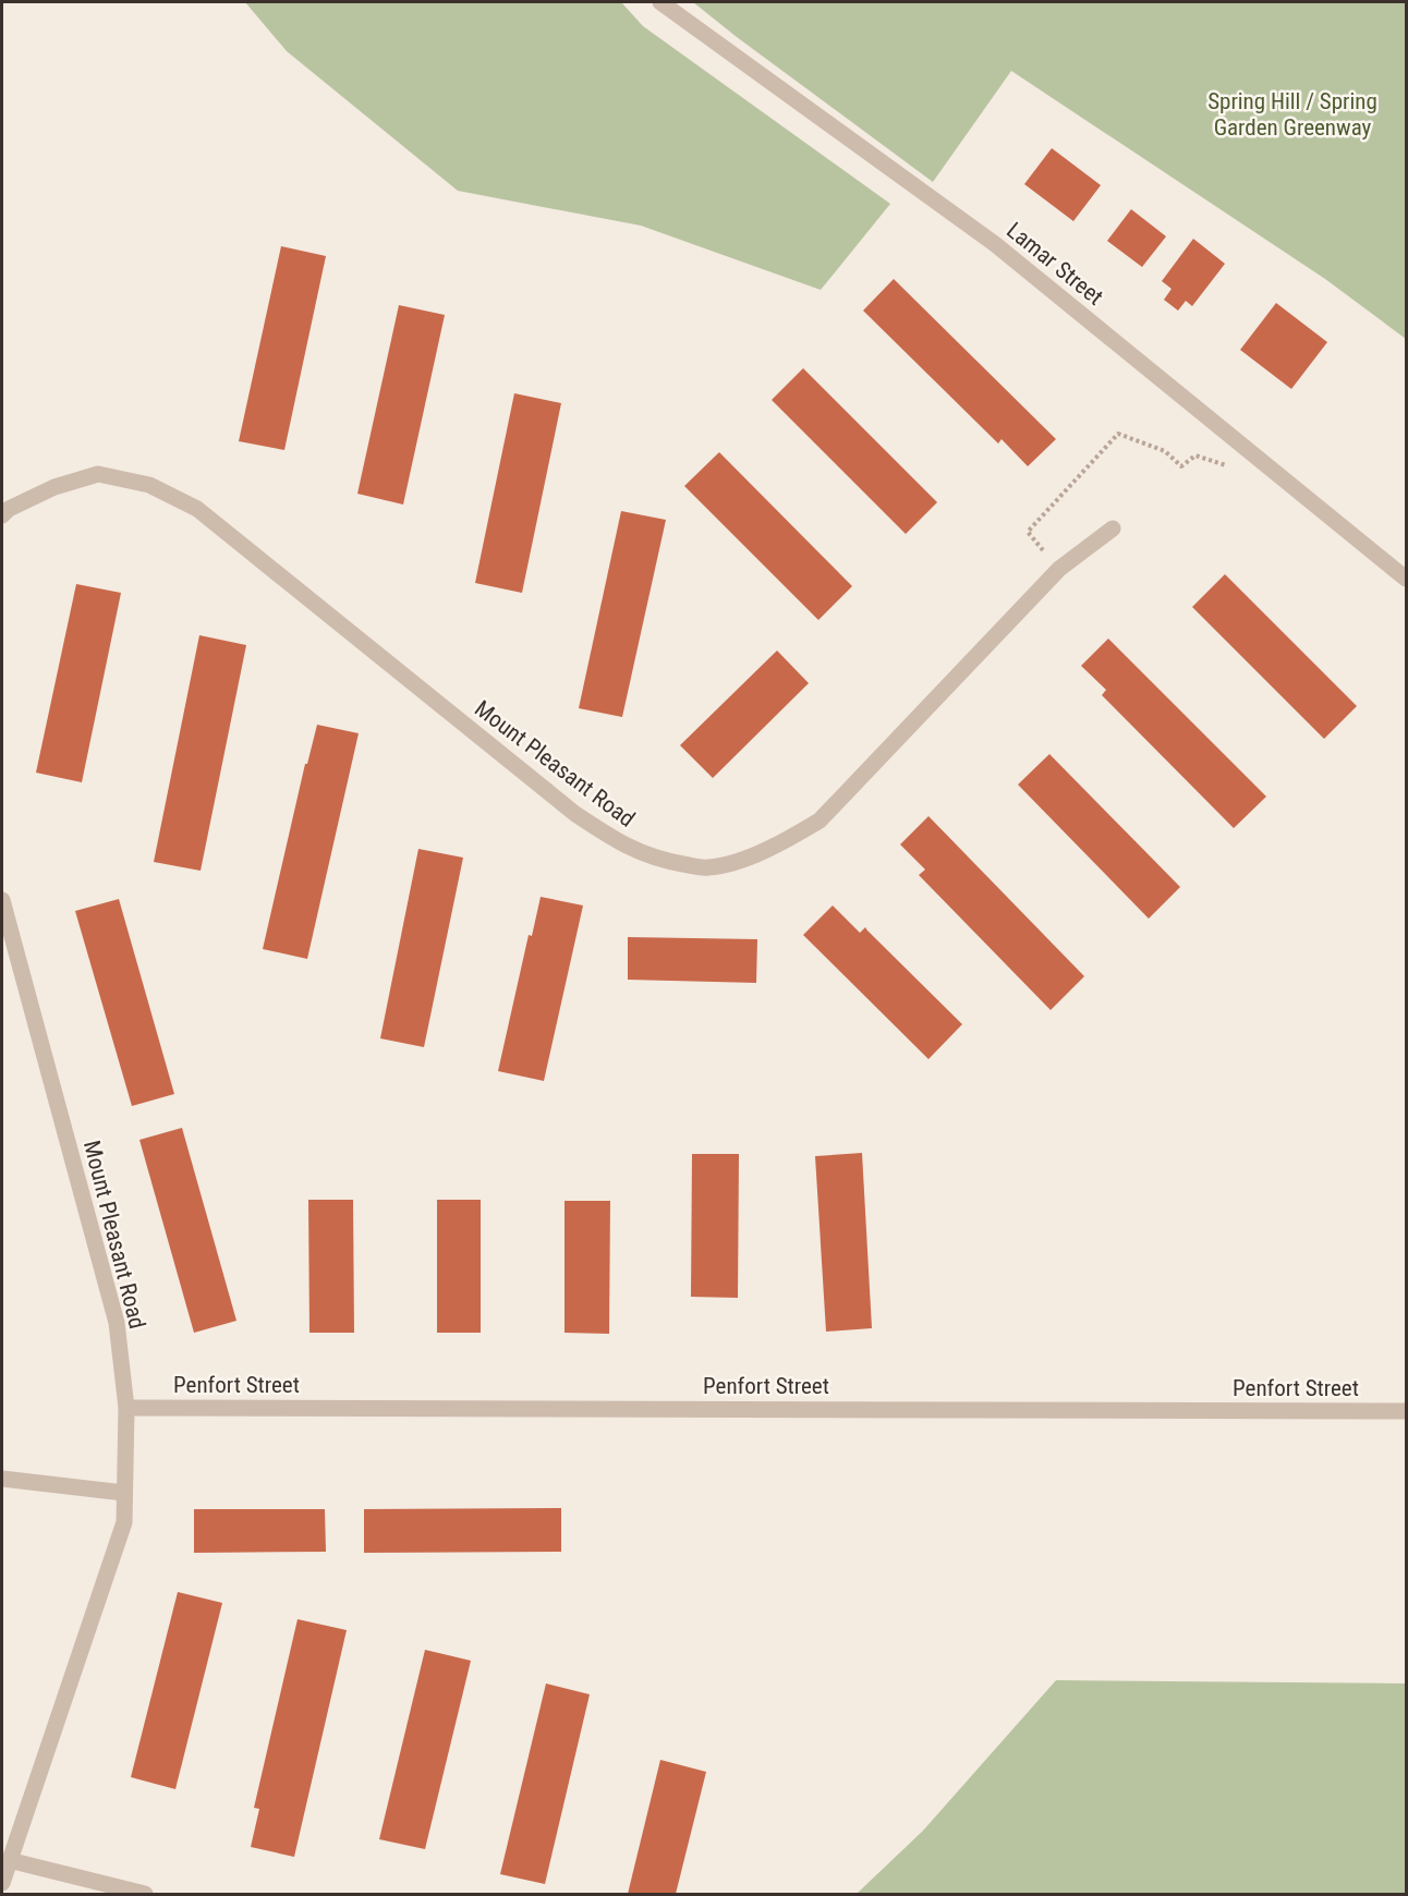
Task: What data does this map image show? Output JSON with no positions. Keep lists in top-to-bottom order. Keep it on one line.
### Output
{"streets":{"street":["Lamar Street","Mount Pleasant Road","Penfort Street"]},"crossings":[["Mount Pleasant Road","Penfort Street"]],"parks":["Spring Hill / Spring Garden Greenway"]}
